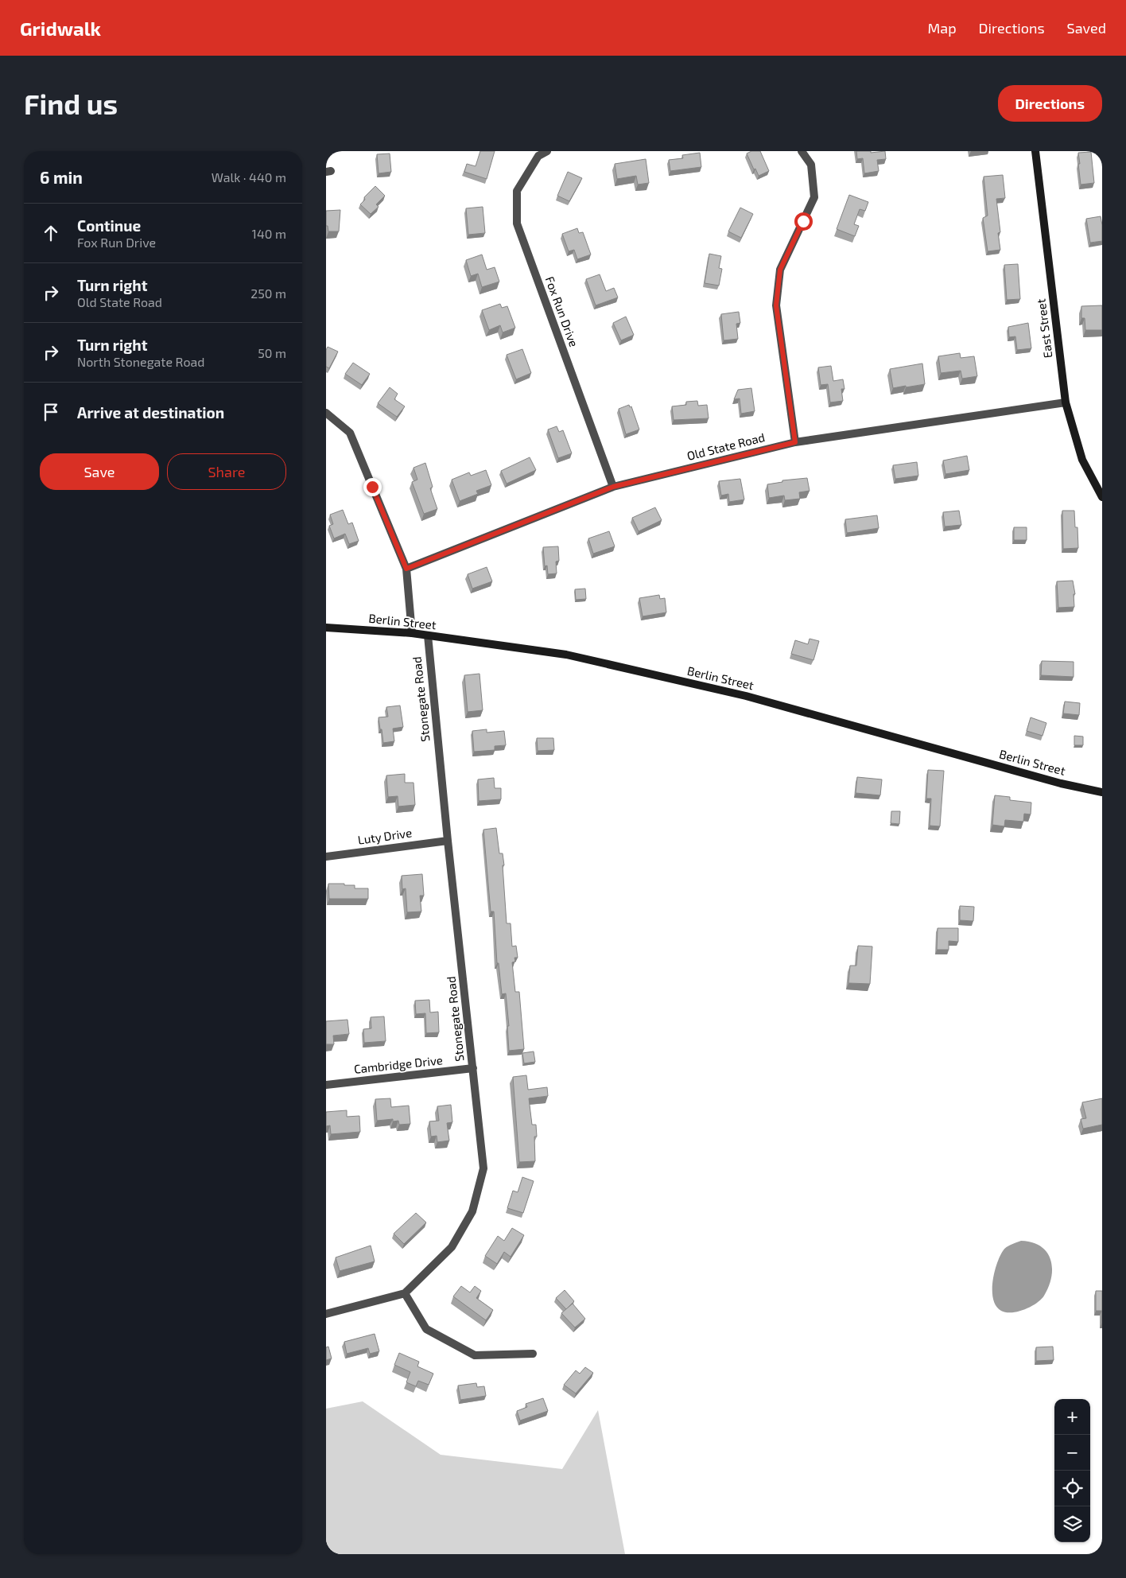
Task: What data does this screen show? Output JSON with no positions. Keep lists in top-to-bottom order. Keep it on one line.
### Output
{"streets":{"main road":["East Street","Berlin Street"],"street":["Fox Run Drive","Old State Road","Stonegate Road","Luty Drive","Cambridge Drive"]},"crossings":[["Fox Run Drive","Old State Road"],["East Street","Old State Road"],["Berlin Street","Stonegate Road"],["Stonegate Road","Luty Drive"],["Stonegate Road","Cambridge Drive"]],"page":{"header":"Gridwalk","nav":["Map","Directions","Saved"],"buttons":["Directions",["Save","Share"]],"title":"Find us","heading":["6 min","Walk · 440 m"],"list":[["Continue","Fox Run Drive","140 m"],["Turn right","Old State Road","250 m"],["Turn right","North Stonegate Road","50 m"],"Arrive at destination"],"map_buttons":["+","−"]}}
